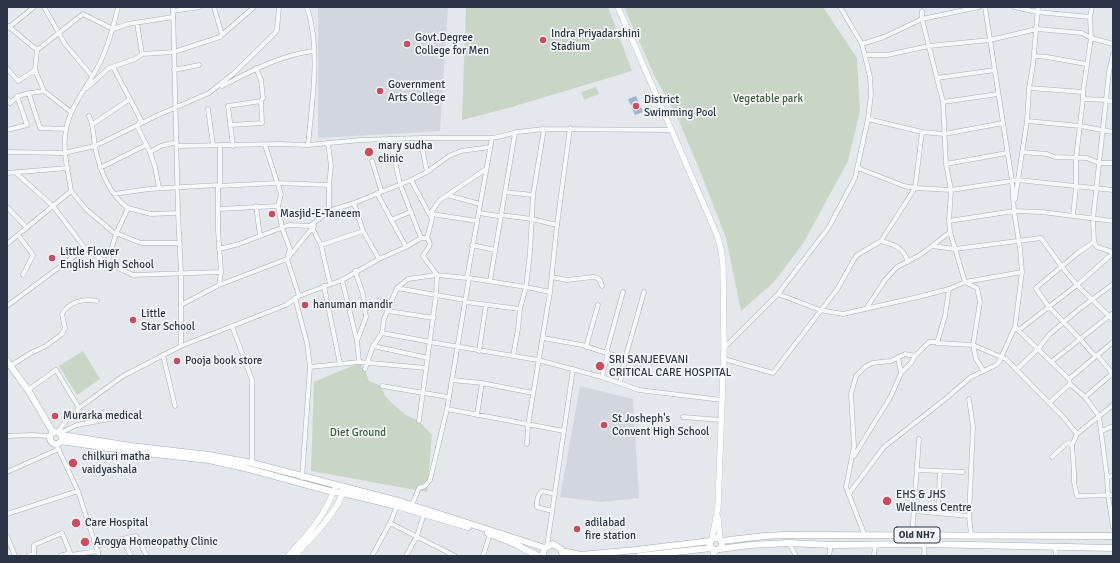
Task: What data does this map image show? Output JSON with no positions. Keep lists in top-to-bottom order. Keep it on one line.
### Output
{"streets":{"main road":["Old NH7"]},"parks":["Vegetable park","Diet Ground"],"places":["Indra Priyadarshini Stadium","Govt.Degree College for Men","Government Arts College","District Swimming Pool","mary sudha clinic","Masjid-E-Taneem","Little Flower English High School","hanuman mandir","Little Star School","Pooja book store","SRI SANJEEVANI CRITICAL CARE HOSPITAL","Murarka medical","St Josheph's Convent High School","chilkuri matha vaidyashala","EHS & JHS Wellness Centre","Care Hospital","adilabad fire station","Arogya Homeopathy Clinic"]}
